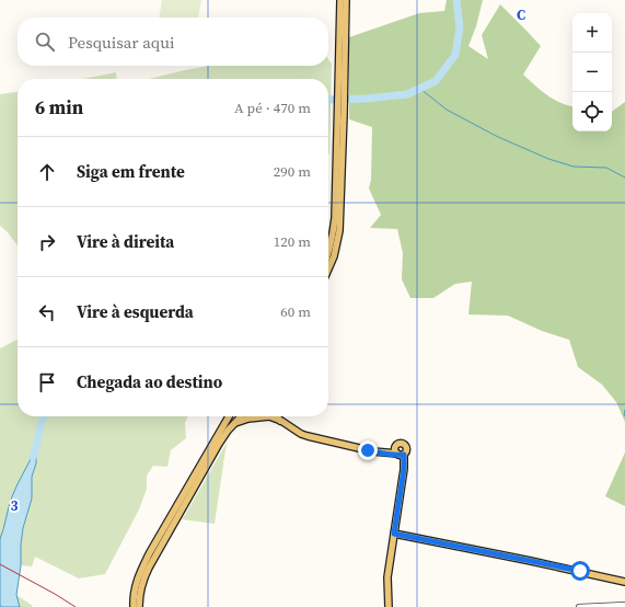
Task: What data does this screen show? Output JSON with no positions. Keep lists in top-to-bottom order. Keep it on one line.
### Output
{"page":{"map_buttons":["+","−"],"search":"Pesquisar aqui","heading":["6 min","A pé · 470 m"],"list":[["Siga em frente","290 m"],["Vire à direita","120 m"],["Vire à esquerda","60 m"],"Chegada ao destino"]},"grid":{"columns":["C"],"rows":["3"]}}
